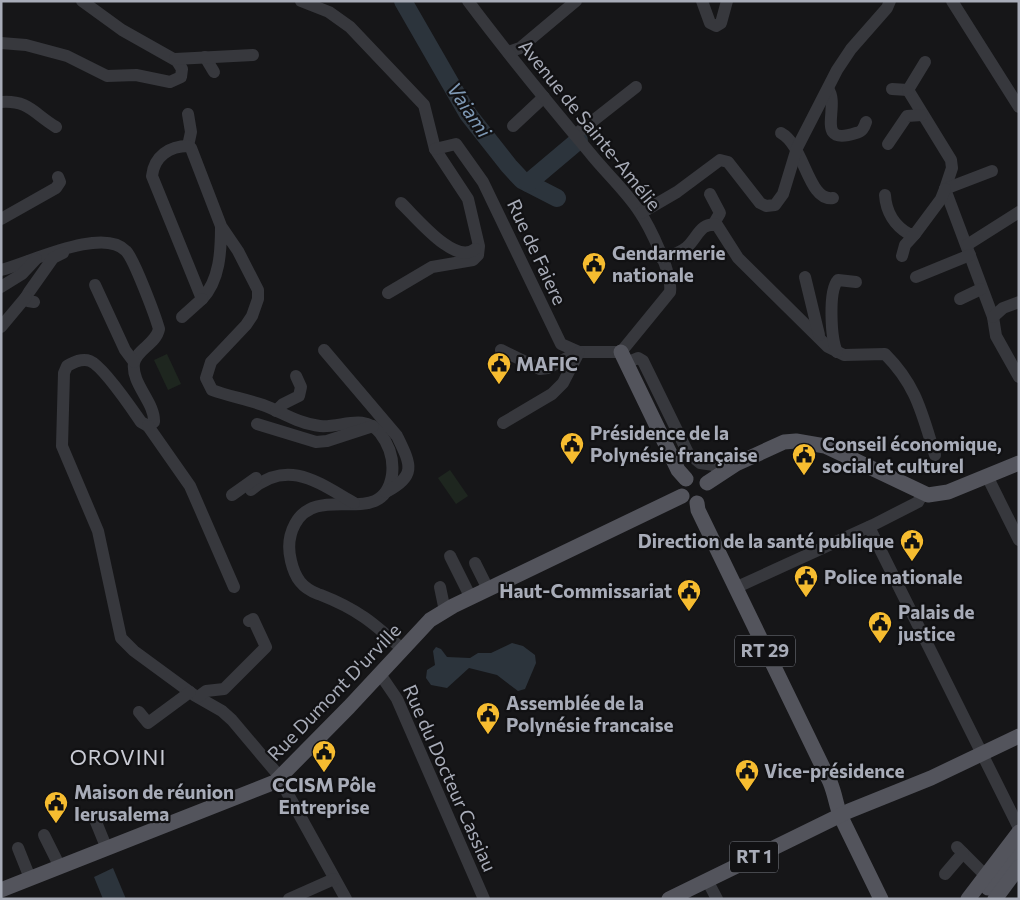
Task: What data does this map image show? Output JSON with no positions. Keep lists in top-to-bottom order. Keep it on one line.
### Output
{"streets":{"main road":["RT 29","Rue Dumont D'urville","RT 1"],"street":["Avenue de Sainte-Amélie","Rue de Faiere","Rue du Docteur Cassiau"]},"crossings":[["RT 29","Rue Dumont D'urville"],["RT 29","RT 1"],["Rue Dumont D'urville","Rue du Docteur Cassiau"]],"districts":["OROVINI"],"water":["Vaiami"],"places":{"public building":["Gendarmerie nationale","MAFIC","Présidence de la Polynésie française","Conseil économique, social et culturel","Direction de la santé publique","Police nationale","Haut-Commissariat","Palais de justice","Assemblée de la Polynésie francaise","CCISM Pôle Entreprise","Vice-présidence","Maison de réunion Ierusalema"]}}
